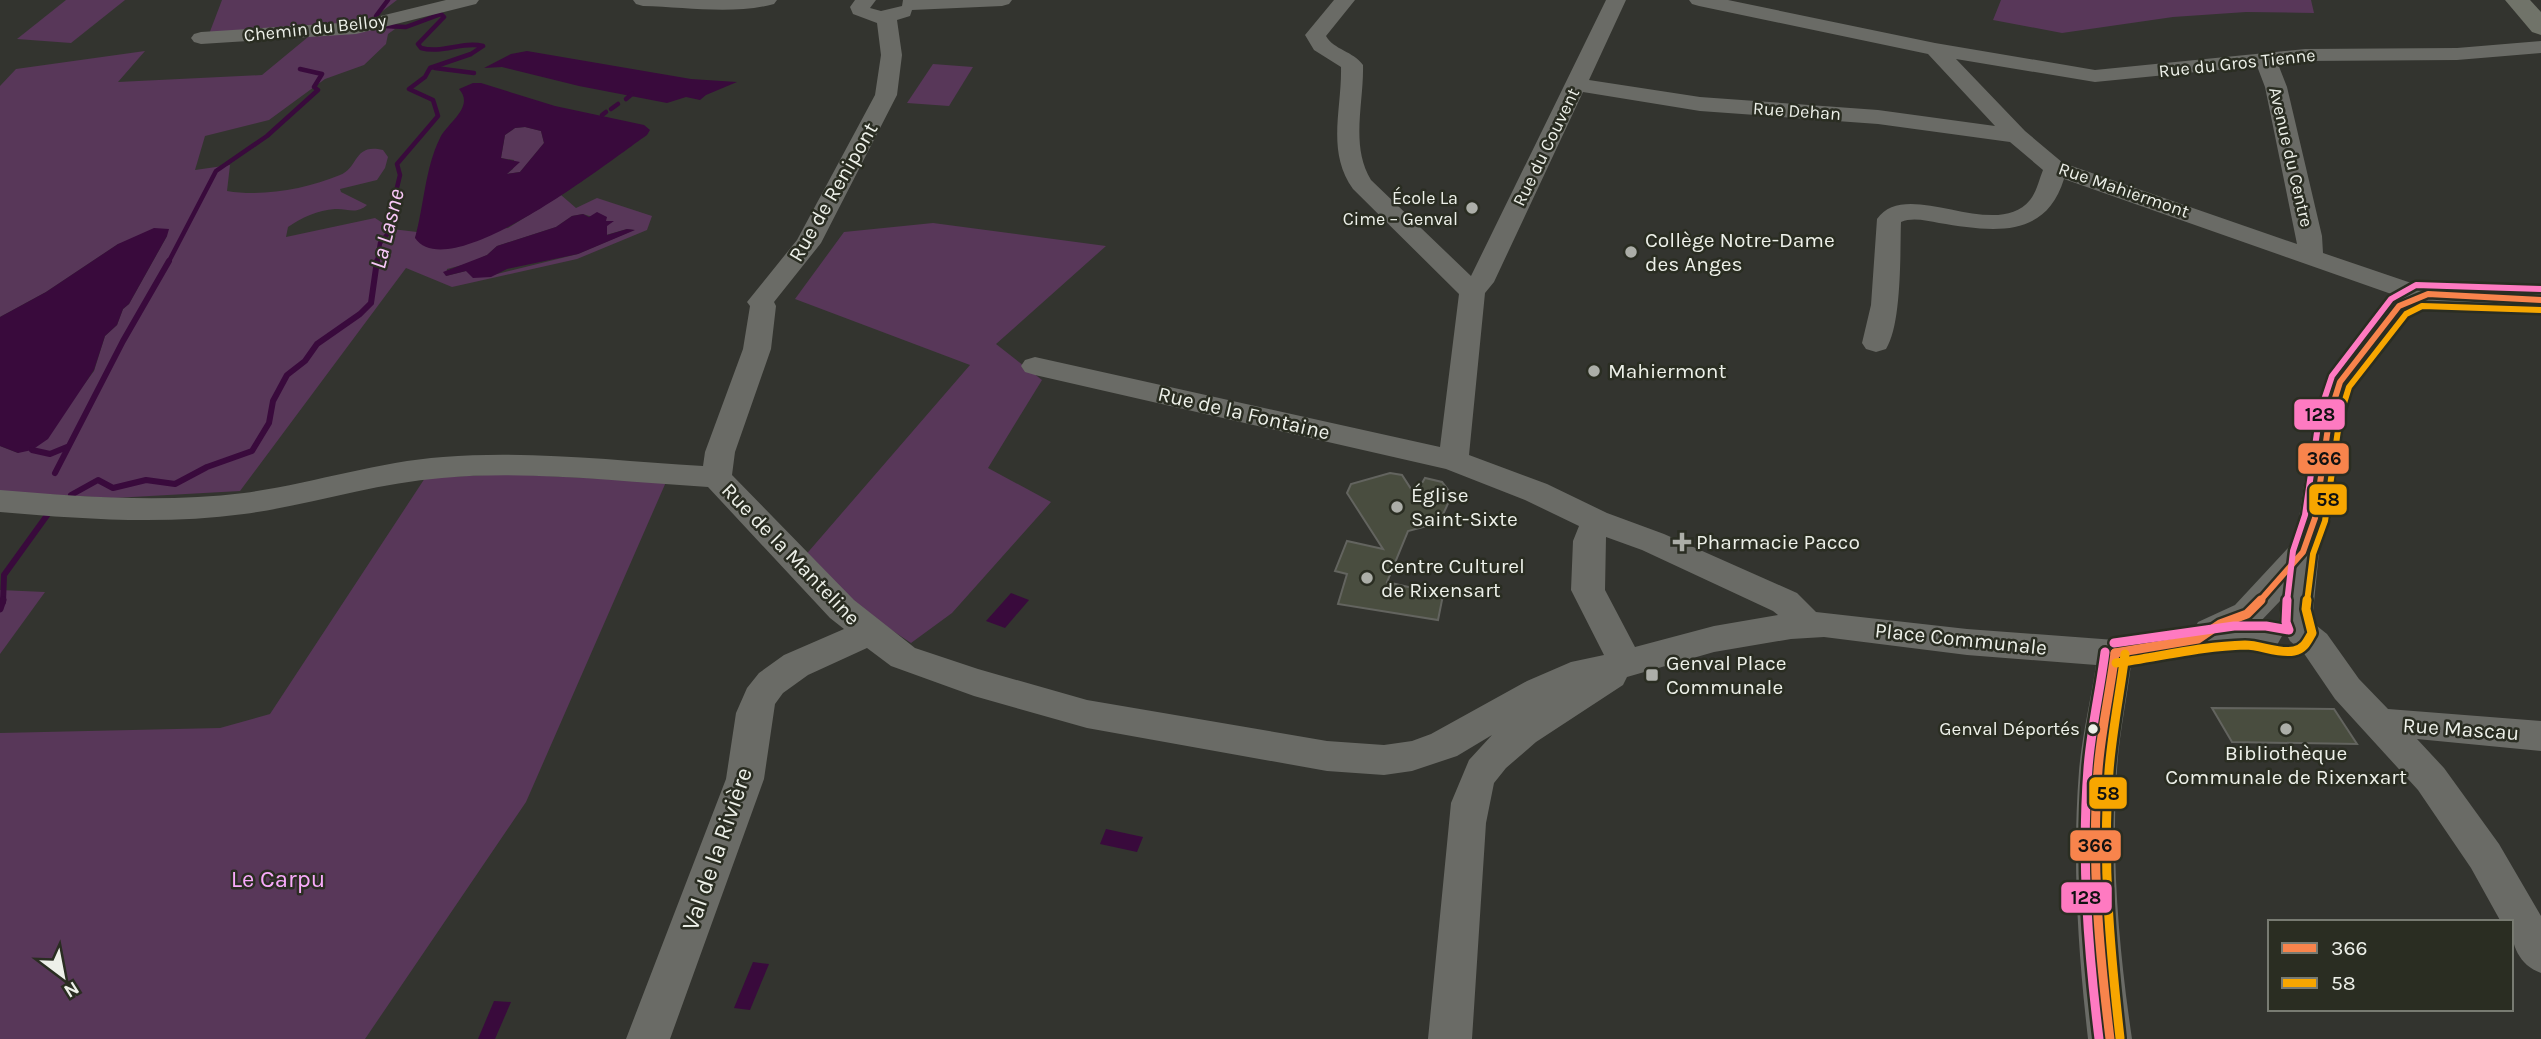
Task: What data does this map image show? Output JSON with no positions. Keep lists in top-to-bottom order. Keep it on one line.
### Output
{"streets":{"street":["Chemin du Belloy","Rue du Gros Tienne","Rue Dehan","Rue du Couvent","Avenue du Centre","Rue Mahiermont","Rue de Renipont","Rue de la Fontaine","Rue de la Manteline","Place Communale","Rue Mascau","Val de la Rivière"]},"crossings":[["Rue du Gros Tienne","Avenue du Centre"],["Rue du Gros Tienne","Rue Mahiermont"],["Rue Dehan","Rue du Couvent"],["Rue Dehan","Rue Mahiermont"],["Avenue du Centre","Rue Mahiermont"],["Rue de Renipont","Rue de la Manteline"],["Rue de la Manteline","Place Communale"],["Rue de la Manteline","Val de la Rivière"]],"water":["La Lasne"],"parks":["Le Carpu"],"places":{"other":["École La Cime – Genval","Collège Notre-Dame des Anges","Mahiermont","Église Saint-Sixte","Centre Culturel de Rixensart","Genval Déportés","Bibliothèque Communale de Rixenxart"],"health":["Pharmacie Pacco"],"transit":["Genval Place Communale"]},"lines":["transit line 128","transit line 366","transit line 58"],"legend":["366","58"],"north":"bottom right"}
